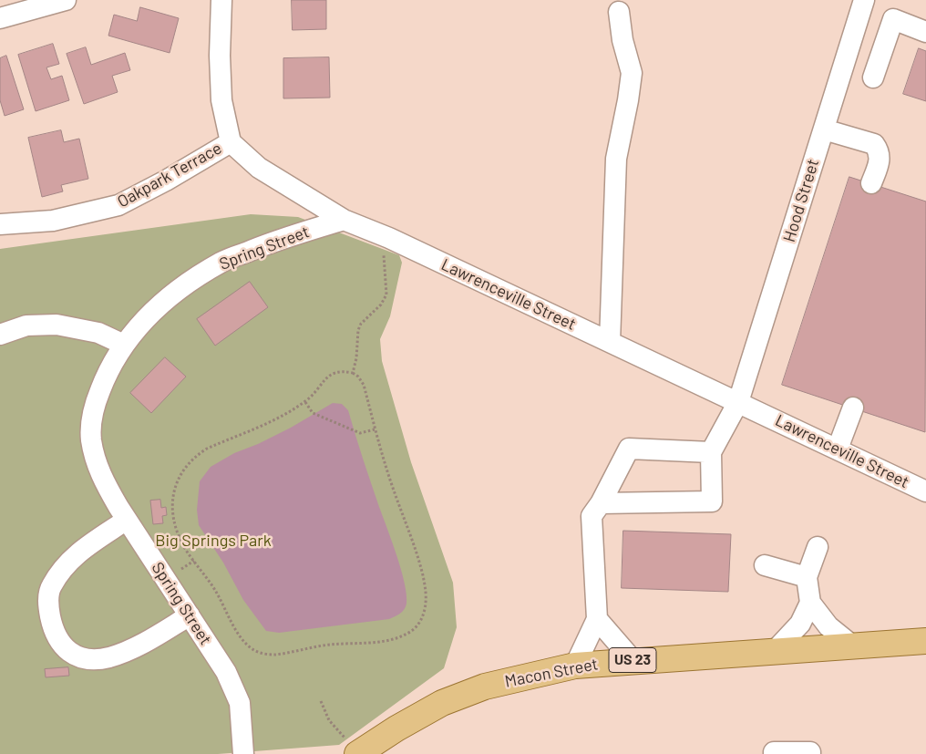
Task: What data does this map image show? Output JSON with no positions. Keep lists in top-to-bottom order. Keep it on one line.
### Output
{"streets":{"main road":["US 23","Macon Street"],"street":["Oakpark Terrace","Hood Street","Spring Street","Lawrenceville Street"]},"crossings":[["Oakpark Terrace","Lawrenceville Street"],["Hood Street","Lawrenceville Street"],["Spring Street","Lawrenceville Street"]],"parks":["Big Springs Park"]}
